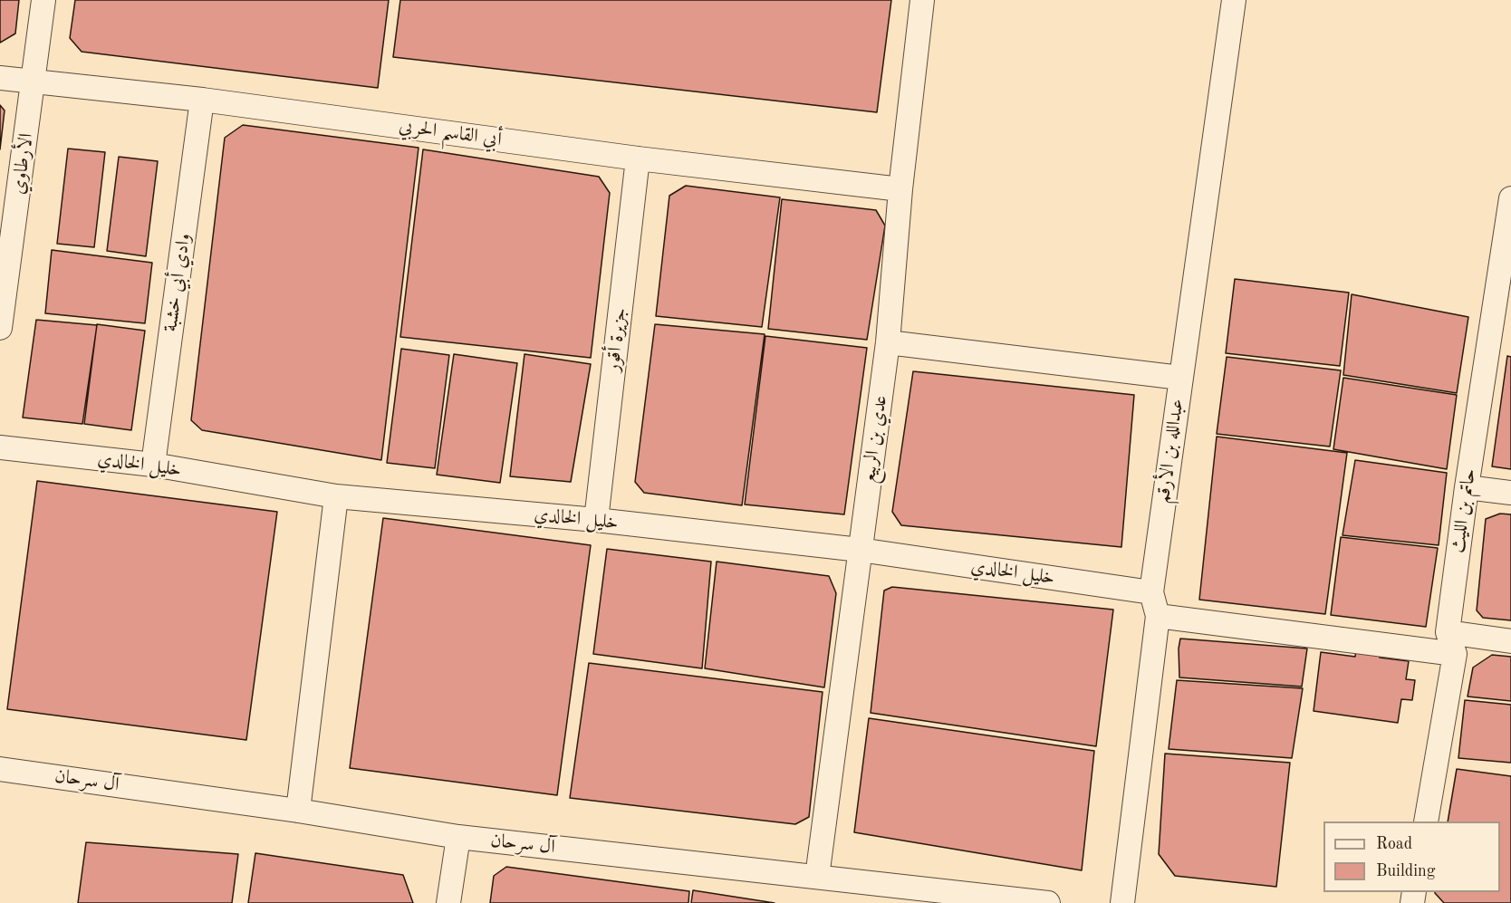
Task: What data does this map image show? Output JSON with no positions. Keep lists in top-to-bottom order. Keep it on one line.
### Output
{"streets":{"street":["أبي القاسم الحربي","الأرطاوي","وادي أبي خشبة","جزيرة أقور","عدي بن الربيع","عبدالله بن الأرقم","خليل الخالدي","حاتم بن الليث","آل سرحان"]},"crossings":[["أبي القاسم الحربي","الأرطاوي"],["أبي القاسم الحربي","وادي أبي خشبة"],["أبي القاسم الحربي","جزيرة أقور"],["أبي القاسم الحربي","عدي بن الربيع"],["وادي أبي خشبة","خليل الخالدي"],["جزيرة أقور","خليل الخالدي"],["عدي بن الربيع","خليل الخالدي"],["عدي بن الربيع","آل سرحان"],["عبدالله بن الأرقم","خليل الخالدي"]],"legend":["Road","Building"]}
